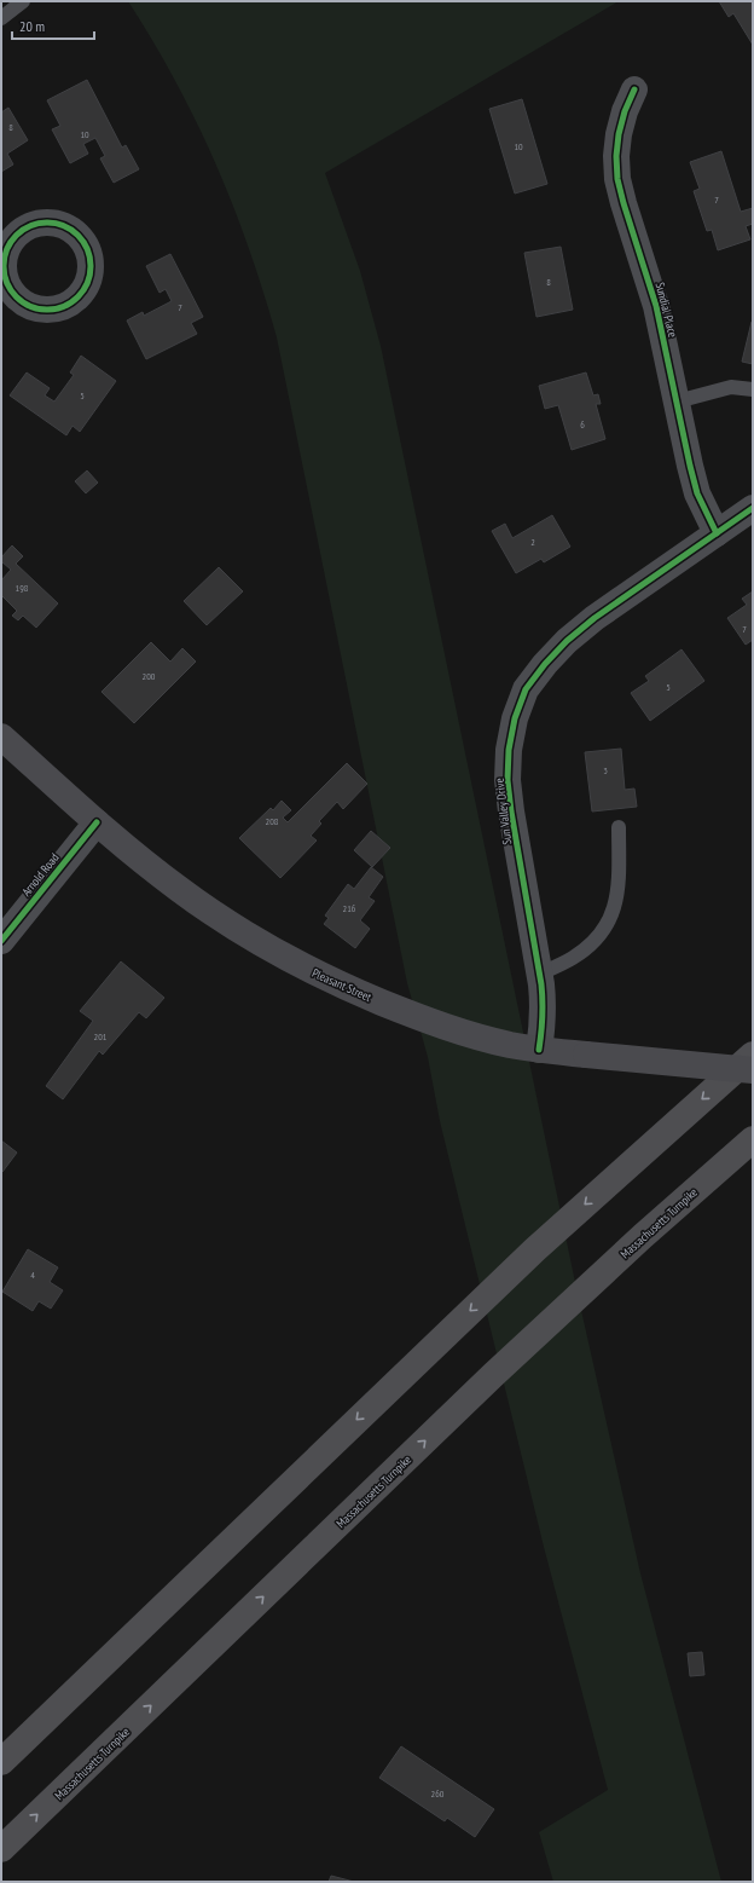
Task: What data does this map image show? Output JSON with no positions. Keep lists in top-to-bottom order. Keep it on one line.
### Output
{"streets":{"highway":["Massachusetts Turnpike"],"main road":["Pleasant Street"],"street":["Sundial Place","Sun Valley Drive","Arnold Road"]},"crossings":[["Sundial Place","Sun Valley Drive"],["Sun Valley Drive","Pleasant Street"],["Arnold Road","Pleasant Street"]],"house_numbers":["8","10","10","7","8","7","5","6","2","198","7","200","5","3","208","216","201","4","260"],"scale_bar":"20 m"}
